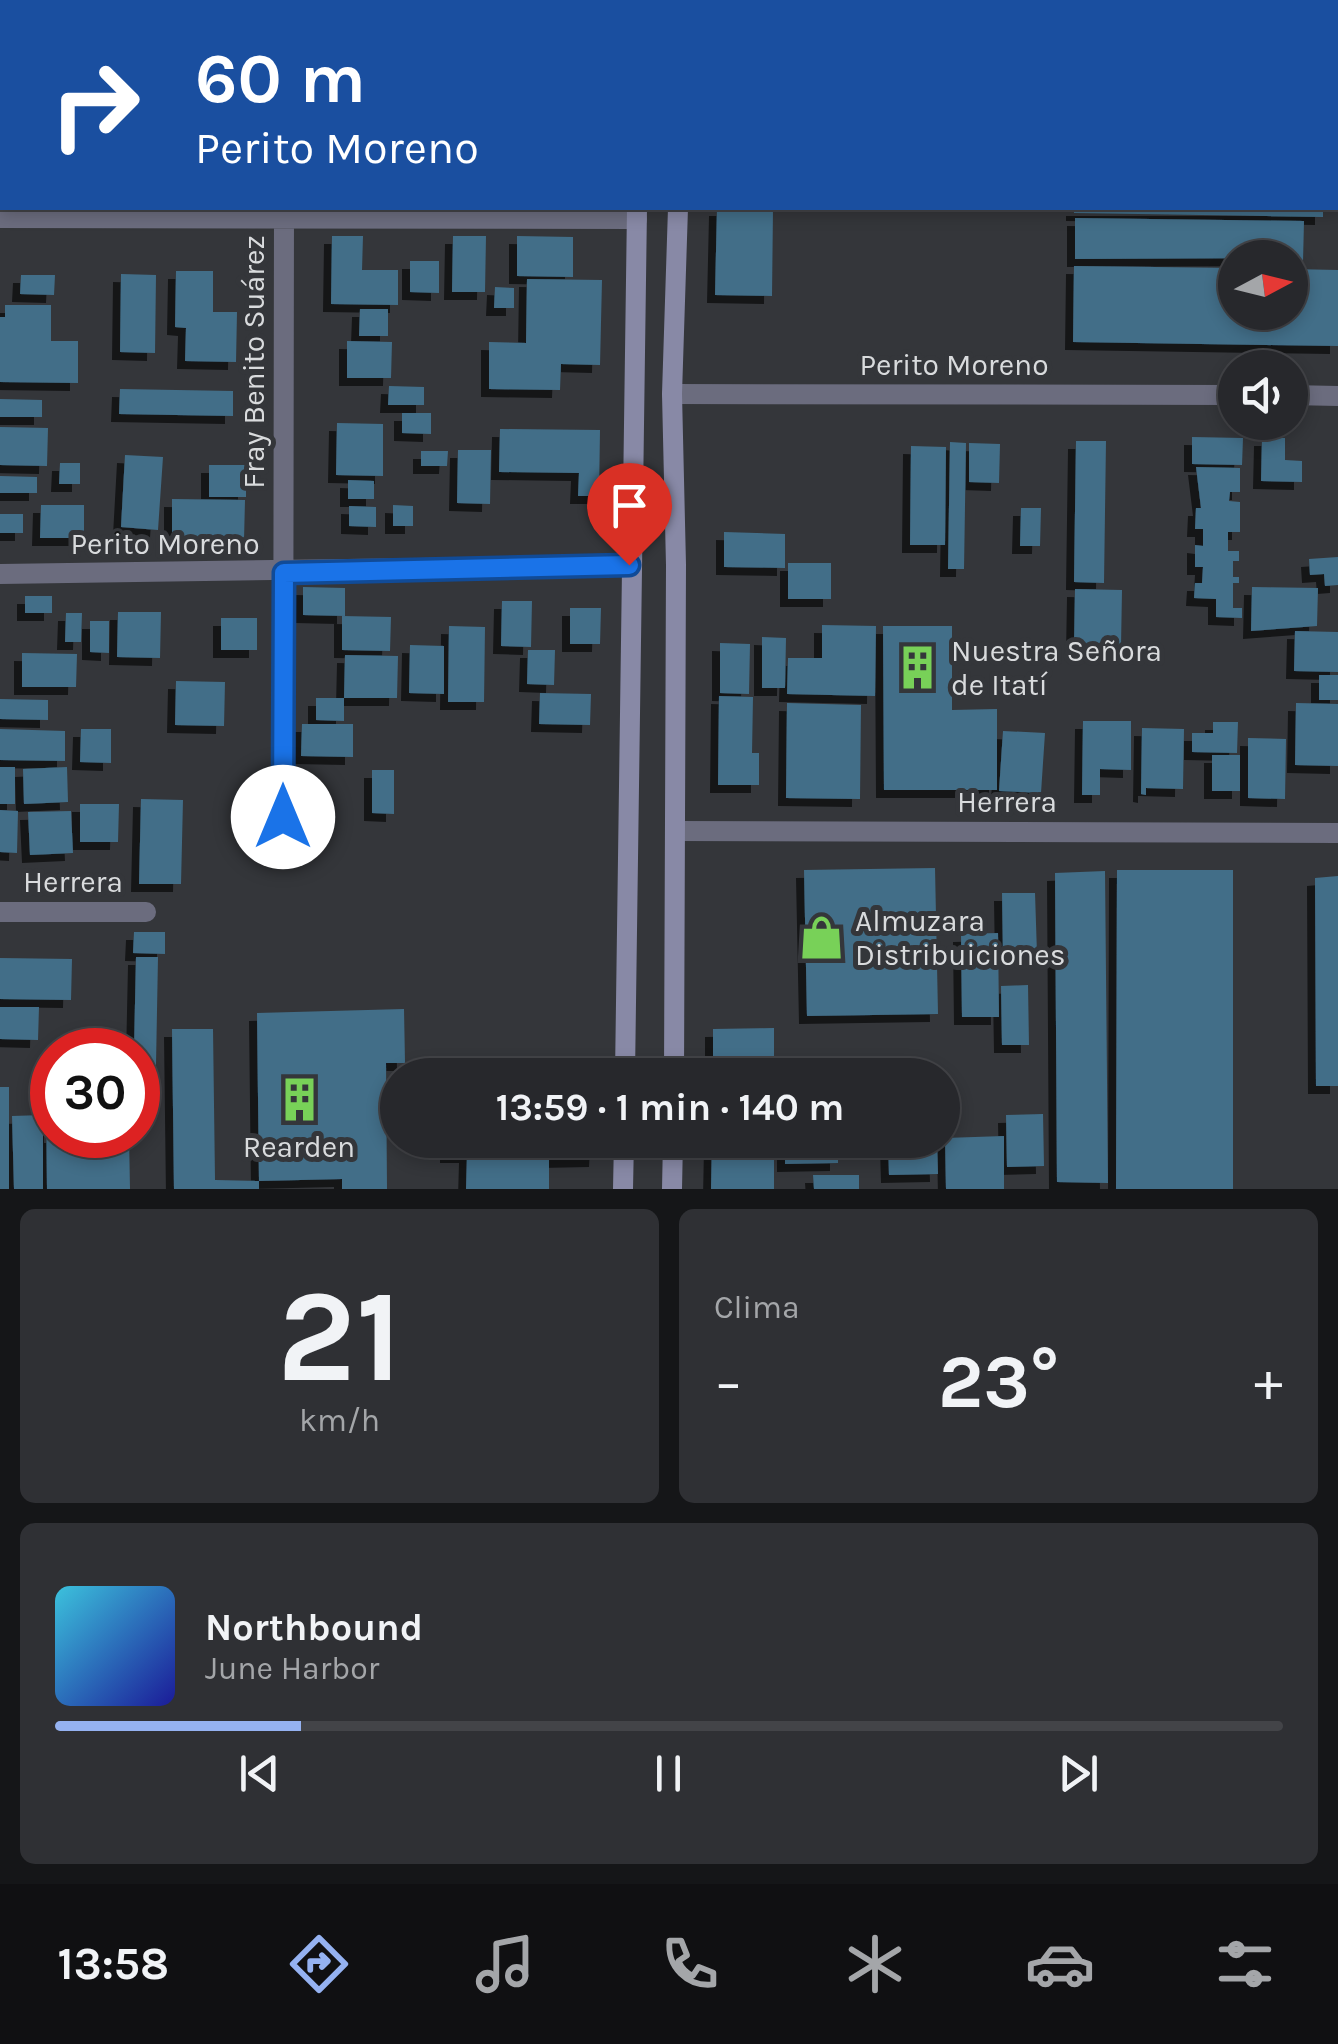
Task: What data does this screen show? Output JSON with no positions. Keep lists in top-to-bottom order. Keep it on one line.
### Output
{"streets":{"street":["Fray Benito Suárez","Perito Moreno","Herrera"]},"crossings":[["Fray Benito Suárez","Perito Moreno"]],"places":{"building":["Nuestra Señora de Itatí","Rearden"],"shop":["Almuzara Distribuiciones"]},"north":"right","page":{"turn":["60 m","Perito Moreno"],"limit":"30","trip":"13:59 · 1 min · 140 m","tile":[["21","km/h"],"Clima"],"heat":["−","23°","+"],"song":["Northbound","June Harbor"],"tabs":"13:58"}}
